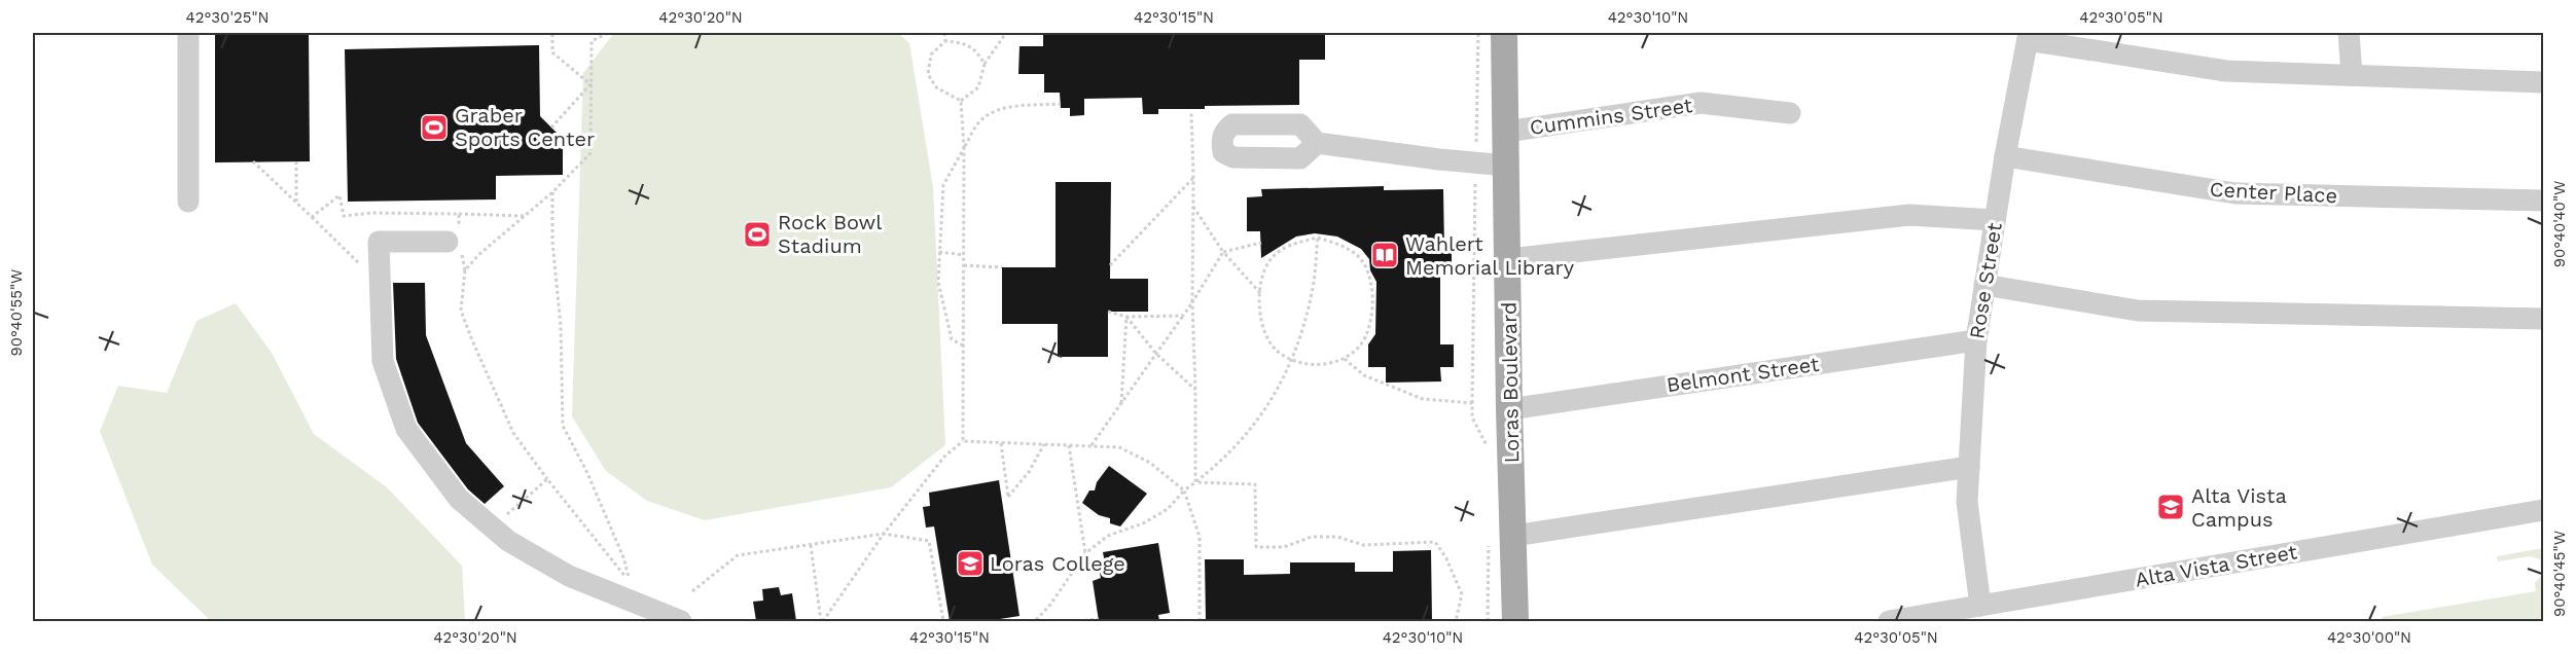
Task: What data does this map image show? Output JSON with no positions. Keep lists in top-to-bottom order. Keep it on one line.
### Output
{"streets":{"main road":["Loras Boulevard"],"street":["Cummins Street","Center Place","Rose Street","Belmont Street","Alta Vista Street"]},"crossings":[["Cummins Street","Loras Boulevard"],["Center Place","Rose Street"],["Rose Street","Belmont Street"],["Rose Street","Alta Vista Street"],["Belmont Street","Loras Boulevard"]],"places":{"sports":["Graber Sports Center","Rock Bowl Stadium"],"library":["Wahlert Memorial Library"],"school or university":["Alta Vista Campus","Loras College"]},"coordinates":["42°30'25\"N","42°30'20\"N","42°30'15\"N","42°30'10\"N","42°30'05\"N","90°40'40\"W","90°40'55\"W","90°40'45\"W","42°30'00\"N"]}
